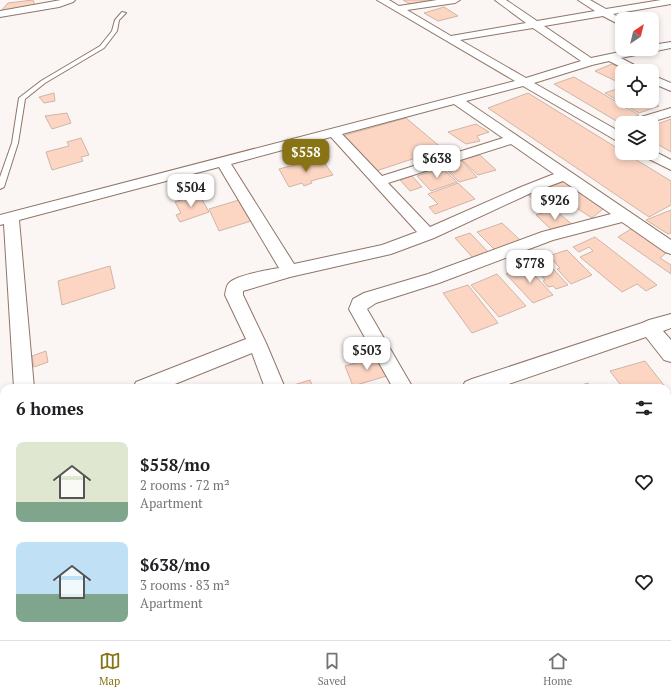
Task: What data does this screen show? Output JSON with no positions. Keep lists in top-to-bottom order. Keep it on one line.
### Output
{"north":"top right","page":{"price":["$558","$638","$504","$926","$778","$503"],"heading":"6 homes","list":[{"name":"$558/mo","note":"2 rooms · 72 m² · Apartment"},{"name":"$638/mo","note":"3 rooms · 83 m² · Apartment"}],"tabs":["Map","Saved","Home"]}}
